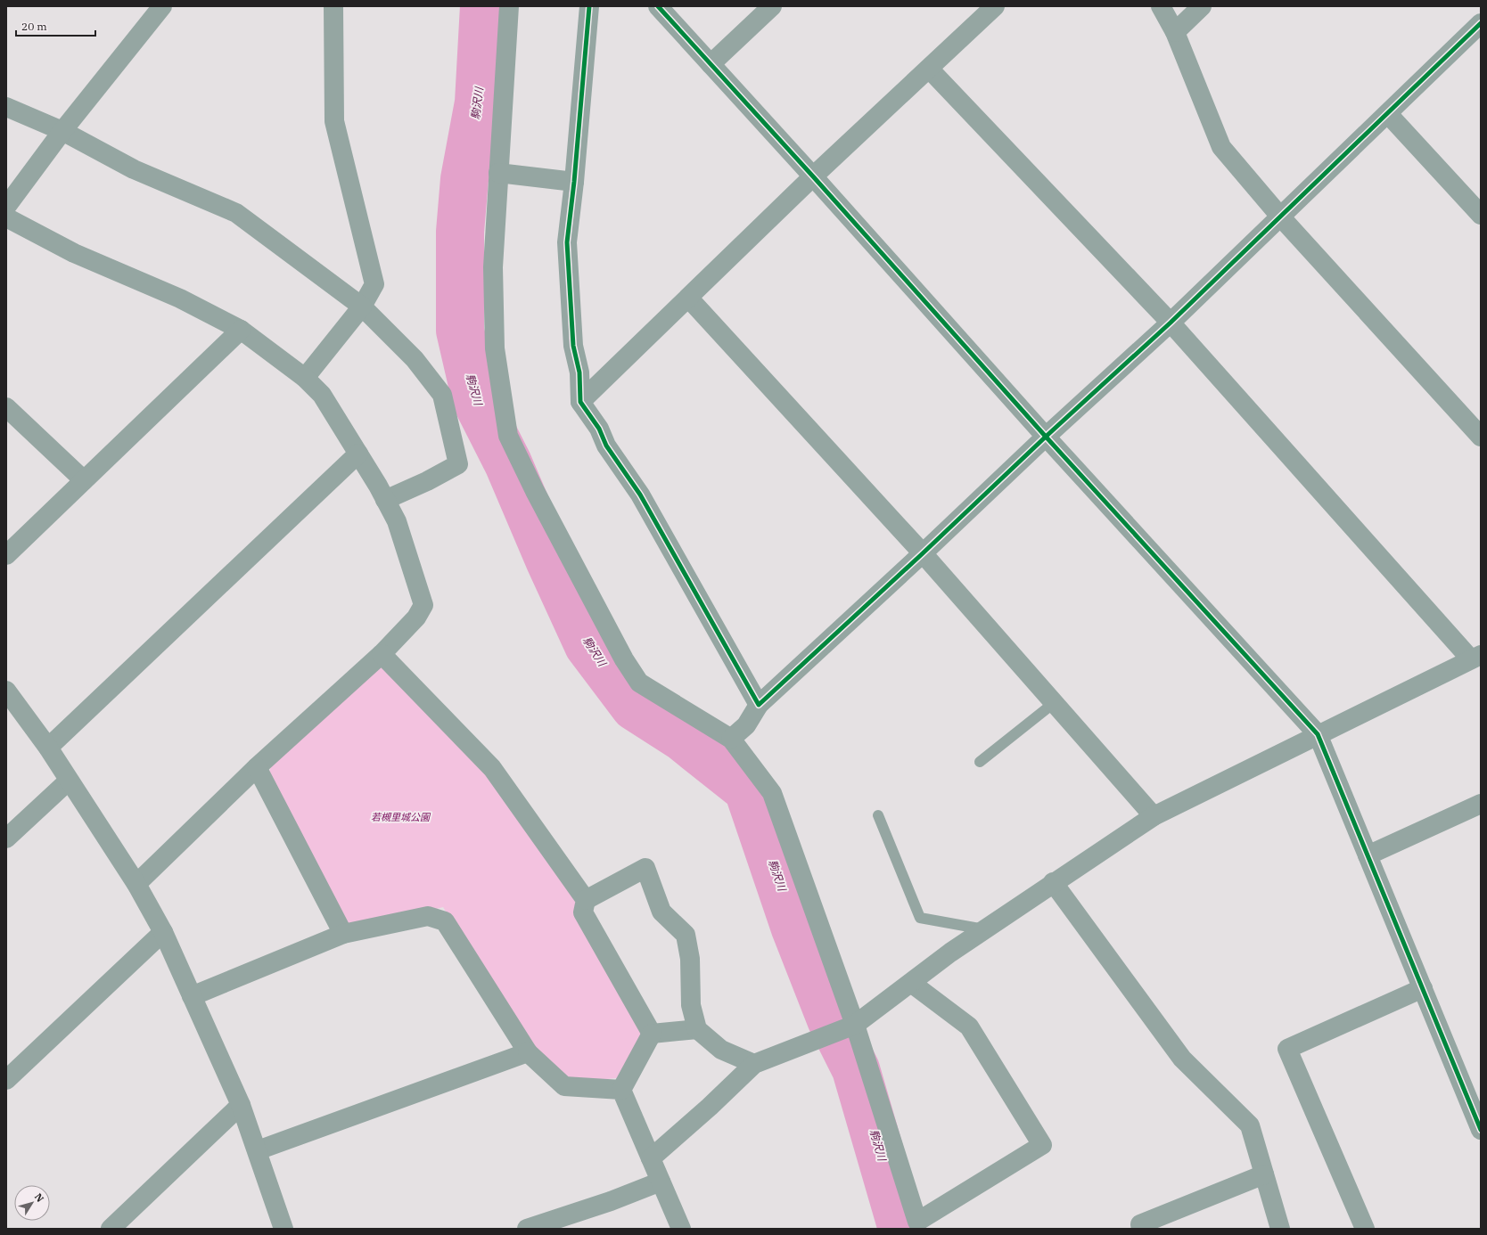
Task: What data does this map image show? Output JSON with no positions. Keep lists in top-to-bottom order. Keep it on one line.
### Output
{"water":["駒沢川"],"parks":["若槻里城公園"],"scale_bar":"20 m","north":"top right"}
